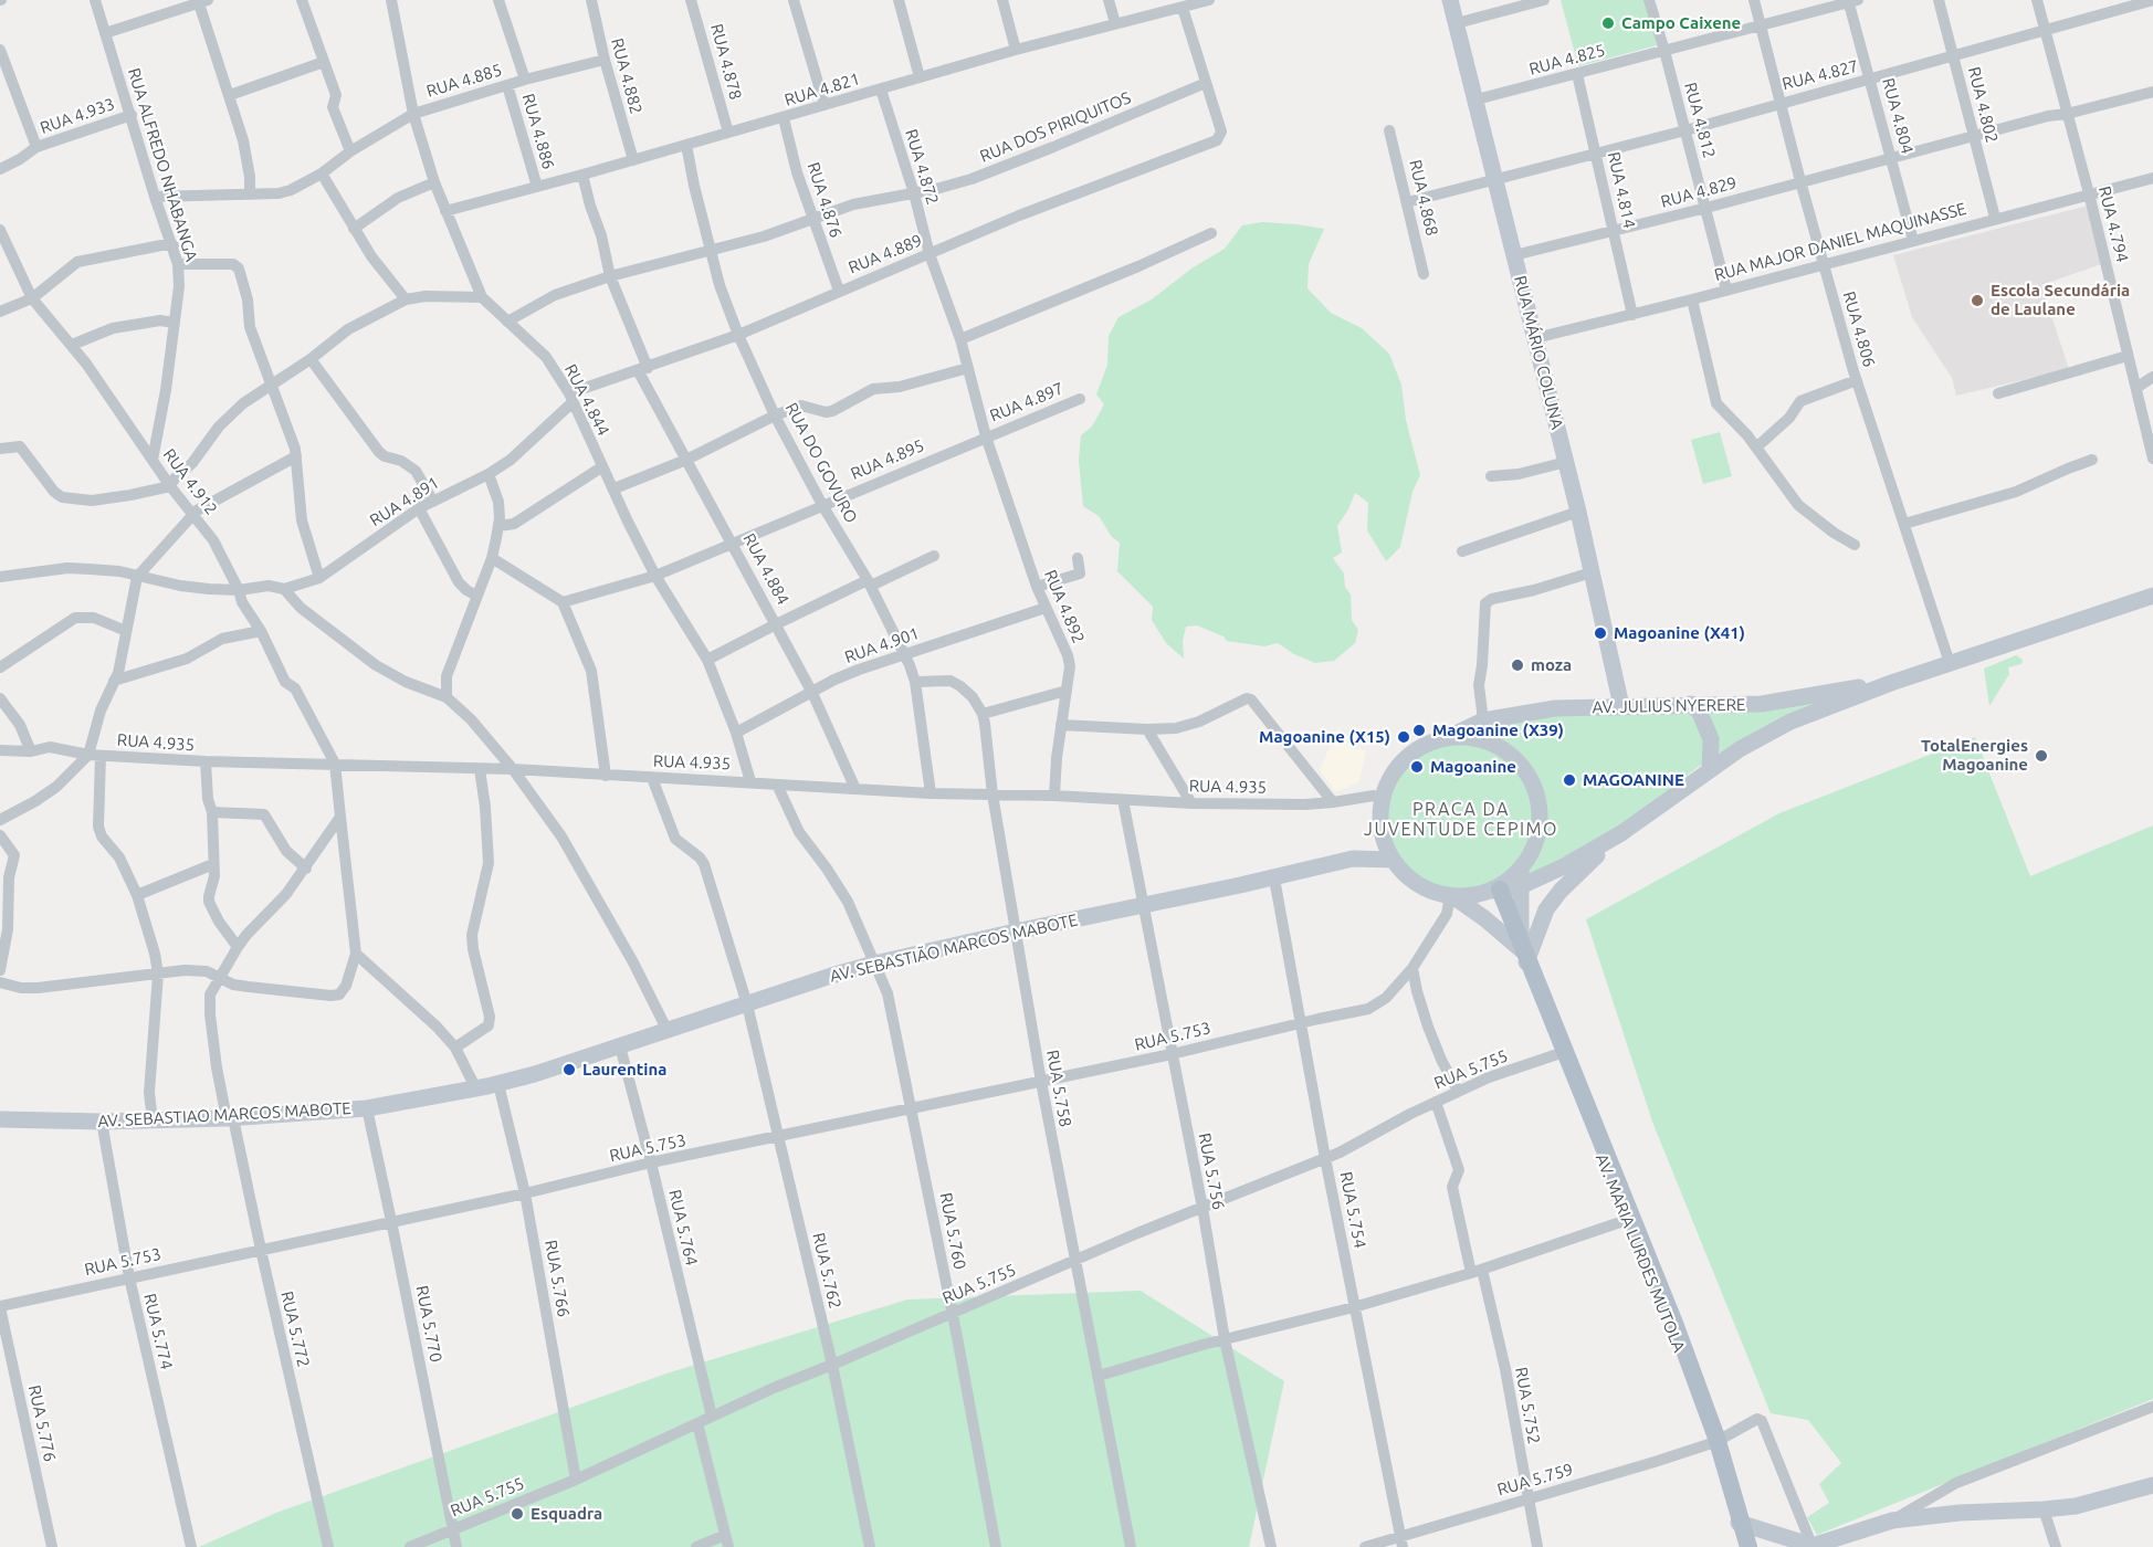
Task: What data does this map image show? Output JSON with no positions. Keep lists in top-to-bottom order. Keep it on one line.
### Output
{"streets":{"main road":["RUA MÁRIO COLUNA","AV. JULIUS NYERERE","AV. SEBASTIÃO MARCOS MABOTE","AV. SEBASTIAO MARCOS MABOTE","AV. MARIA LURDES MUTOLA"],"street":["RUA 4.825","RUA 4.878","RUA 4.827","RUA 4.882","RUA 4.885","RUA 4.821","RUA 4.802","RUA 4.933","RUA 4.804","RUA 4.812","RUA DOS PIRIQUITOS","RUA 4.886","RUA ALFREDO NHABANGA","RUA 4.872","RUA 4.814","RUA 4.829","RUA 4.868","RUA 4.876","RUA 4.794","RUA MAJOR DANIEL MAQUINASSE","RUA 4.889","RUA 4.806","RUA 4.844","RUA 4.897","RUA 4.895","RUA DO GOVURO","RUA 4.912","RUA 4.891","RUA 4.884","RUA 4.892","RUA 4.901","RUA 4.935","RUA 5.753","RUA 5.755","RUA 5.758","RUA 5.756","RUA 5.754","RUA 5.764","RUA 5.760","RUA 5.762","RUA 5.766","RUA 5.770","RUA 5.772","RUA 5.774","RUA 5.752","RUA 5.776","RUA 5.759"]},"crossings":[["RUA 4.825","RUA 4.804"],["RUA 4.825","RUA 4.812"],["RUA 4.825","RUA 4.814"],["RUA 4.825","RUA 4.806"],["RUA 4.825","RUA MÁRIO COLUNA"],["RUA 4.878","RUA 4.821"],["RUA 4.827","RUA 4.802"],["RUA 4.827","RUA 4.804"],["RUA 4.827","RUA 4.812"],["RUA 4.827","RUA 4.814"],["RUA 4.827","RUA 4.868"],["RUA 4.827","RUA 4.794"],["RUA 4.827","RUA 4.806"],["RUA 4.827","RUA MÁRIO COLUNA"],["RUA 4.882","RUA 4.885"],["RUA 4.882","RUA 4.821"],["RUA 4.885","RUA 4.886"],["RUA 4.885","RUA ALFREDO NHABANGA"],["RUA 4.885","RUA 4.844"],["RUA 4.821","RUA 4.886"],["RUA 4.821","RUA 4.872"],["RUA 4.821","RUA 4.876"],["RUA 4.821","RUA 4.844"],["RUA 4.821","RUA DO GOVURO"],["RUA 4.821","RUA 4.884"],["RUA 4.802","RUA 4.829"],["RUA 4.802","RUA MAJOR DANIEL MAQUINASSE"],["RUA 4.933","RUA ALFREDO NHABANGA"],["RUA 4.804","RUA 4.829"],["RUA 4.804","RUA MAJOR DANIEL MAQUINASSE"],["RUA 4.812","RUA 4.829"],["RUA 4.812","RUA MAJOR DANIEL MAQUINASSE"],["RUA DOS PIRIQUITOS","RUA 4.872"],["RUA DOS PIRIQUITOS","RUA 4.876"],["RUA DOS PIRIQUITOS","RUA 4.889"],["RUA DOS PIRIQUITOS","RUA 4.844"],["RUA DOS PIRIQUITOS","RUA DO GOVURO"],["RUA DOS PIRIQUITOS","RUA 4.884"],["RUA ALFREDO NHABANGA","RUA 4.912"],["RUA 4.872","RUA 4.889"],["RUA 4.872","RUA 4.892"],["RUA 4.814","RUA 4.829"],["RUA 4.814","RUA MAJOR DANIEL MAQUINASSE"],["RUA 4.829","RUA 4.806"],["RUA 4.829","RUA MÁRIO COLUNA"],["RUA 4.876","RUA 4.889"],["RUA 4.794","RUA MAJOR DANIEL MAQUINASSE"],["RUA MAJOR DANIEL MAQUINASSE","RUA 4.806"],["RUA MAJOR DANIEL MAQUINASSE","RUA MÁRIO COLUNA"],["RUA 4.889","RUA 4.844"],["RUA 4.889","RUA DO GOVURO"],["RUA 4.889","RUA 4.891"],["RUA 4.889","RUA 4.884"],["RUA 4.806","AV. JULIUS NYERERE"],["RUA MÁRIO COLUNA","AV. JULIUS NYERERE"],["RUA 4.844","RUA 4.895"],["RUA 4.844","RUA 4.891"],["RUA 4.844","RUA 4.901"],["RUA 4.844","RUA 4.935"],["RUA 4.897","RUA 4.895"],["RUA 4.897","RUA 4.892"],["RUA 4.895","RUA DO GOVURO"],["RUA 4.895","RUA 4.884"],["RUA 4.895","RUA 4.892"],["RUA DO GOVURO","RUA 4.901"],["RUA DO GOVURO","RUA 4.935"],["RUA 4.912","RUA 4.891"],["RUA 4.912","RUA 4.935"],["RUA 4.884","RUA 4.901"],["RUA 4.884","RUA 4.935"],["RUA 4.892","RUA 4.901"],["RUA 4.892","RUA 4.935"],["AV. JULIUS NYERERE","RUA 4.935"],["AV. JULIUS NYERERE","AV. SEBASTIÃO MARCOS MABOTE"],["AV. JULIUS NYERERE","RUA 5.753"],["RUA 4.935","AV. SEBASTIÃO MARCOS MABOTE"],["RUA 4.935","RUA 5.753"],["RUA 4.935","RUA 5.758"],["RUA 4.935","RUA 5.756"],["RUA 4.935","RUA 5.760"],["RUA 4.935","RUA 5.762"],["AV. SEBASTIÃO MARCOS MABOTE","RUA 5.753"],["AV. SEBASTIÃO MARCOS MABOTE","RUA 5.758"],["AV. SEBASTIÃO MARCOS MABOTE","AV. SEBASTIAO MARCOS MABOTE"],["AV. SEBASTIÃO MARCOS MABOTE","RUA 5.756"],["AV. SEBASTIÃO MARCOS MABOTE","RUA 5.754"],["AV. SEBASTIÃO MARCOS MABOTE","RUA 5.764"],["AV. SEBASTIÃO MARCOS MABOTE","RUA 5.760"],["AV. SEBASTIÃO MARCOS MABOTE","RUA 5.762"],["RUA 5.753","RUA 5.758"],["RUA 5.753","RUA 5.756"],["RUA 5.753","RUA 5.754"],["RUA 5.753","RUA 5.764"],["RUA 5.753","RUA 5.760"],["RUA 5.753","RUA 5.762"],["RUA 5.753","RUA 5.766"],["RUA 5.753","RUA 5.770"],["RUA 5.753","RUA 5.772"],["RUA 5.753","RUA 5.774"],["RUA 5.753","RUA 5.776"],["RUA 5.755","RUA 5.758"],["RUA 5.755","RUA 5.756"],["RUA 5.755","RUA 5.754"],["RUA 5.755","RUA 5.764"],["RUA 5.755","RUA 5.760"],["RUA 5.755","AV. MARIA LURDES MUTOLA"],["RUA 5.755","RUA 5.762"],["RUA 5.755","RUA 5.766"],["RUA 5.755","RUA 5.770"],["RUA 5.755","RUA 5.752"],["AV. SEBASTIAO MARCOS MABOTE","RUA 5.766"],["AV. SEBASTIAO MARCOS MABOTE","RUA 5.770"],["AV. SEBASTIAO MARCOS MABOTE","RUA 5.772"],["AV. SEBASTIAO MARCOS MABOTE","RUA 5.774"],["RUA 5.754","RUA 5.759"],["AV. MARIA LURDES MUTOLA","RUA 5.759"],["RUA 5.752","RUA 5.759"]],"districts":["PRACA DA JUVENTUDE CEPIMO"],"places":["Campo Caixene","Escola Secundária de Laulane","Magoanine (X41)","moza","Magoanine (X39)","Magoanine (X15)","TotalEnergies Magoanine","Magoanine","MAGOANINE","Laurentina","Esquadra"]}
